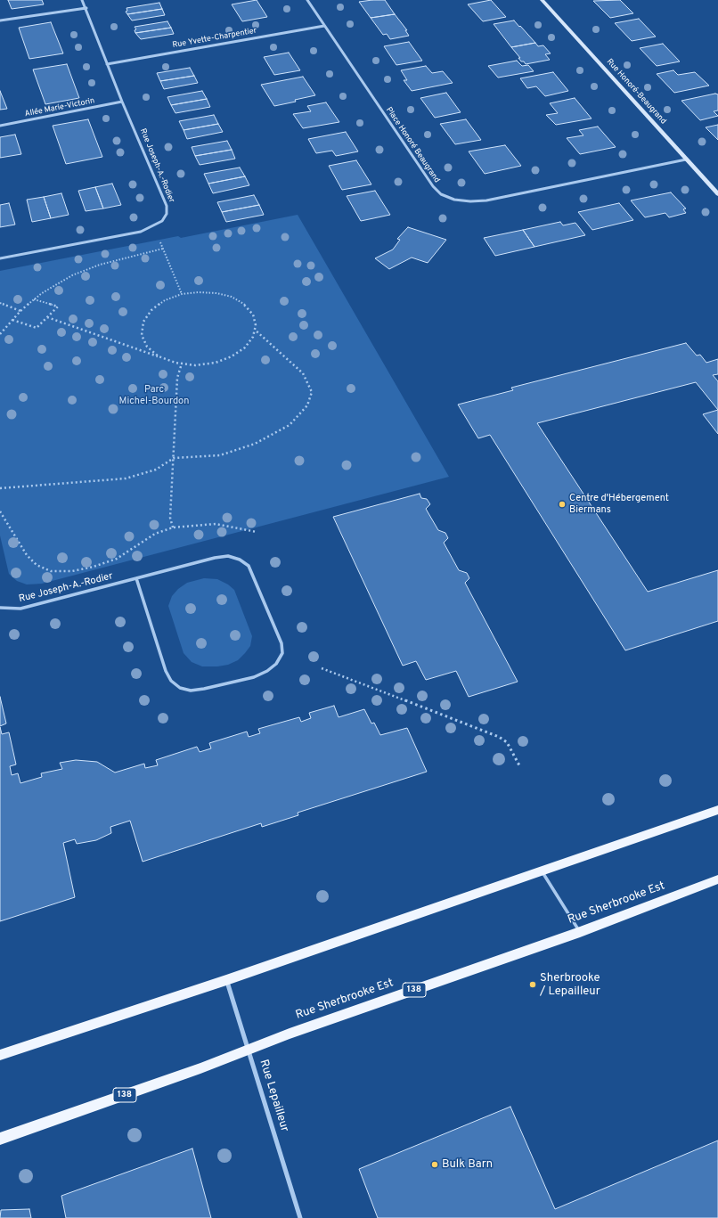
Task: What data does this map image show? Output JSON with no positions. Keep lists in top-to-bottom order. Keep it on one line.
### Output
{"streets":{"main road":["Rue Sherbrooke Est","138"],"street":["Rue Yvette-Charpentier","Rue Honoré-Beaugrand","Allée Marie-Victorin","Place Honoré Beaugrand","Rue Joseph-A.-Rodier","Rue Lepailleur"]},"crossings":[["Rue Yvette-Charpentier","Place Honoré Beaugrand"],["Rue Yvette-Charpentier","Rue Joseph-A.-Rodier"],["Rue Honoré-Beaugrand","Place Honoré Beaugrand"],["Allée Marie-Victorin","Rue Joseph-A.-Rodier"],["Rue Sherbrooke Est","Rue Lepailleur"]],"parks":["Parc Michel-Bourdon"],"places":["Centre d'Hébergement Biermans","Sherbrooke / Lepailleur","Bulk Barn"]}
